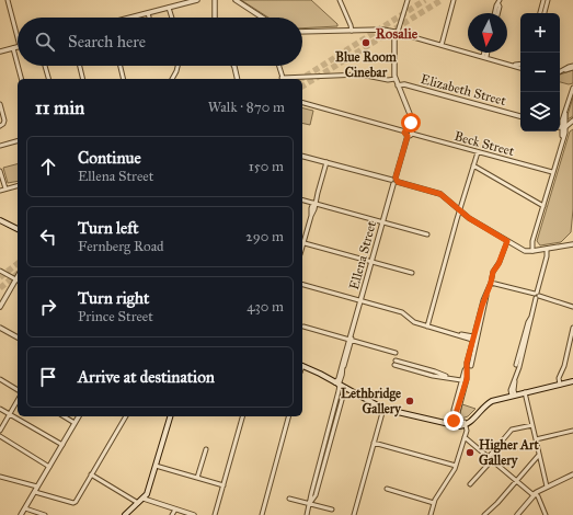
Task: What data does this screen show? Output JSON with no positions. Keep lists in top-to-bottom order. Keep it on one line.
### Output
{"streets":{"street":["Elizabeth Street","Beck Street","Ellena Street"]},"districts":["Rosalie"],"places":["Blue Room Cinebar","Lethbridge Gallery","Higher Art Gallery"],"north":"bottom","page":{"map_buttons":["+","−"],"search":"Search here","heading":["11 min","Walk · 870 m"],"list":[["Continue","Ellena Street","150 m"],["Turn left","Fernberg Road","290 m"],["Turn right","Prince Street","430 m"],"Arrive at destination"]}}
